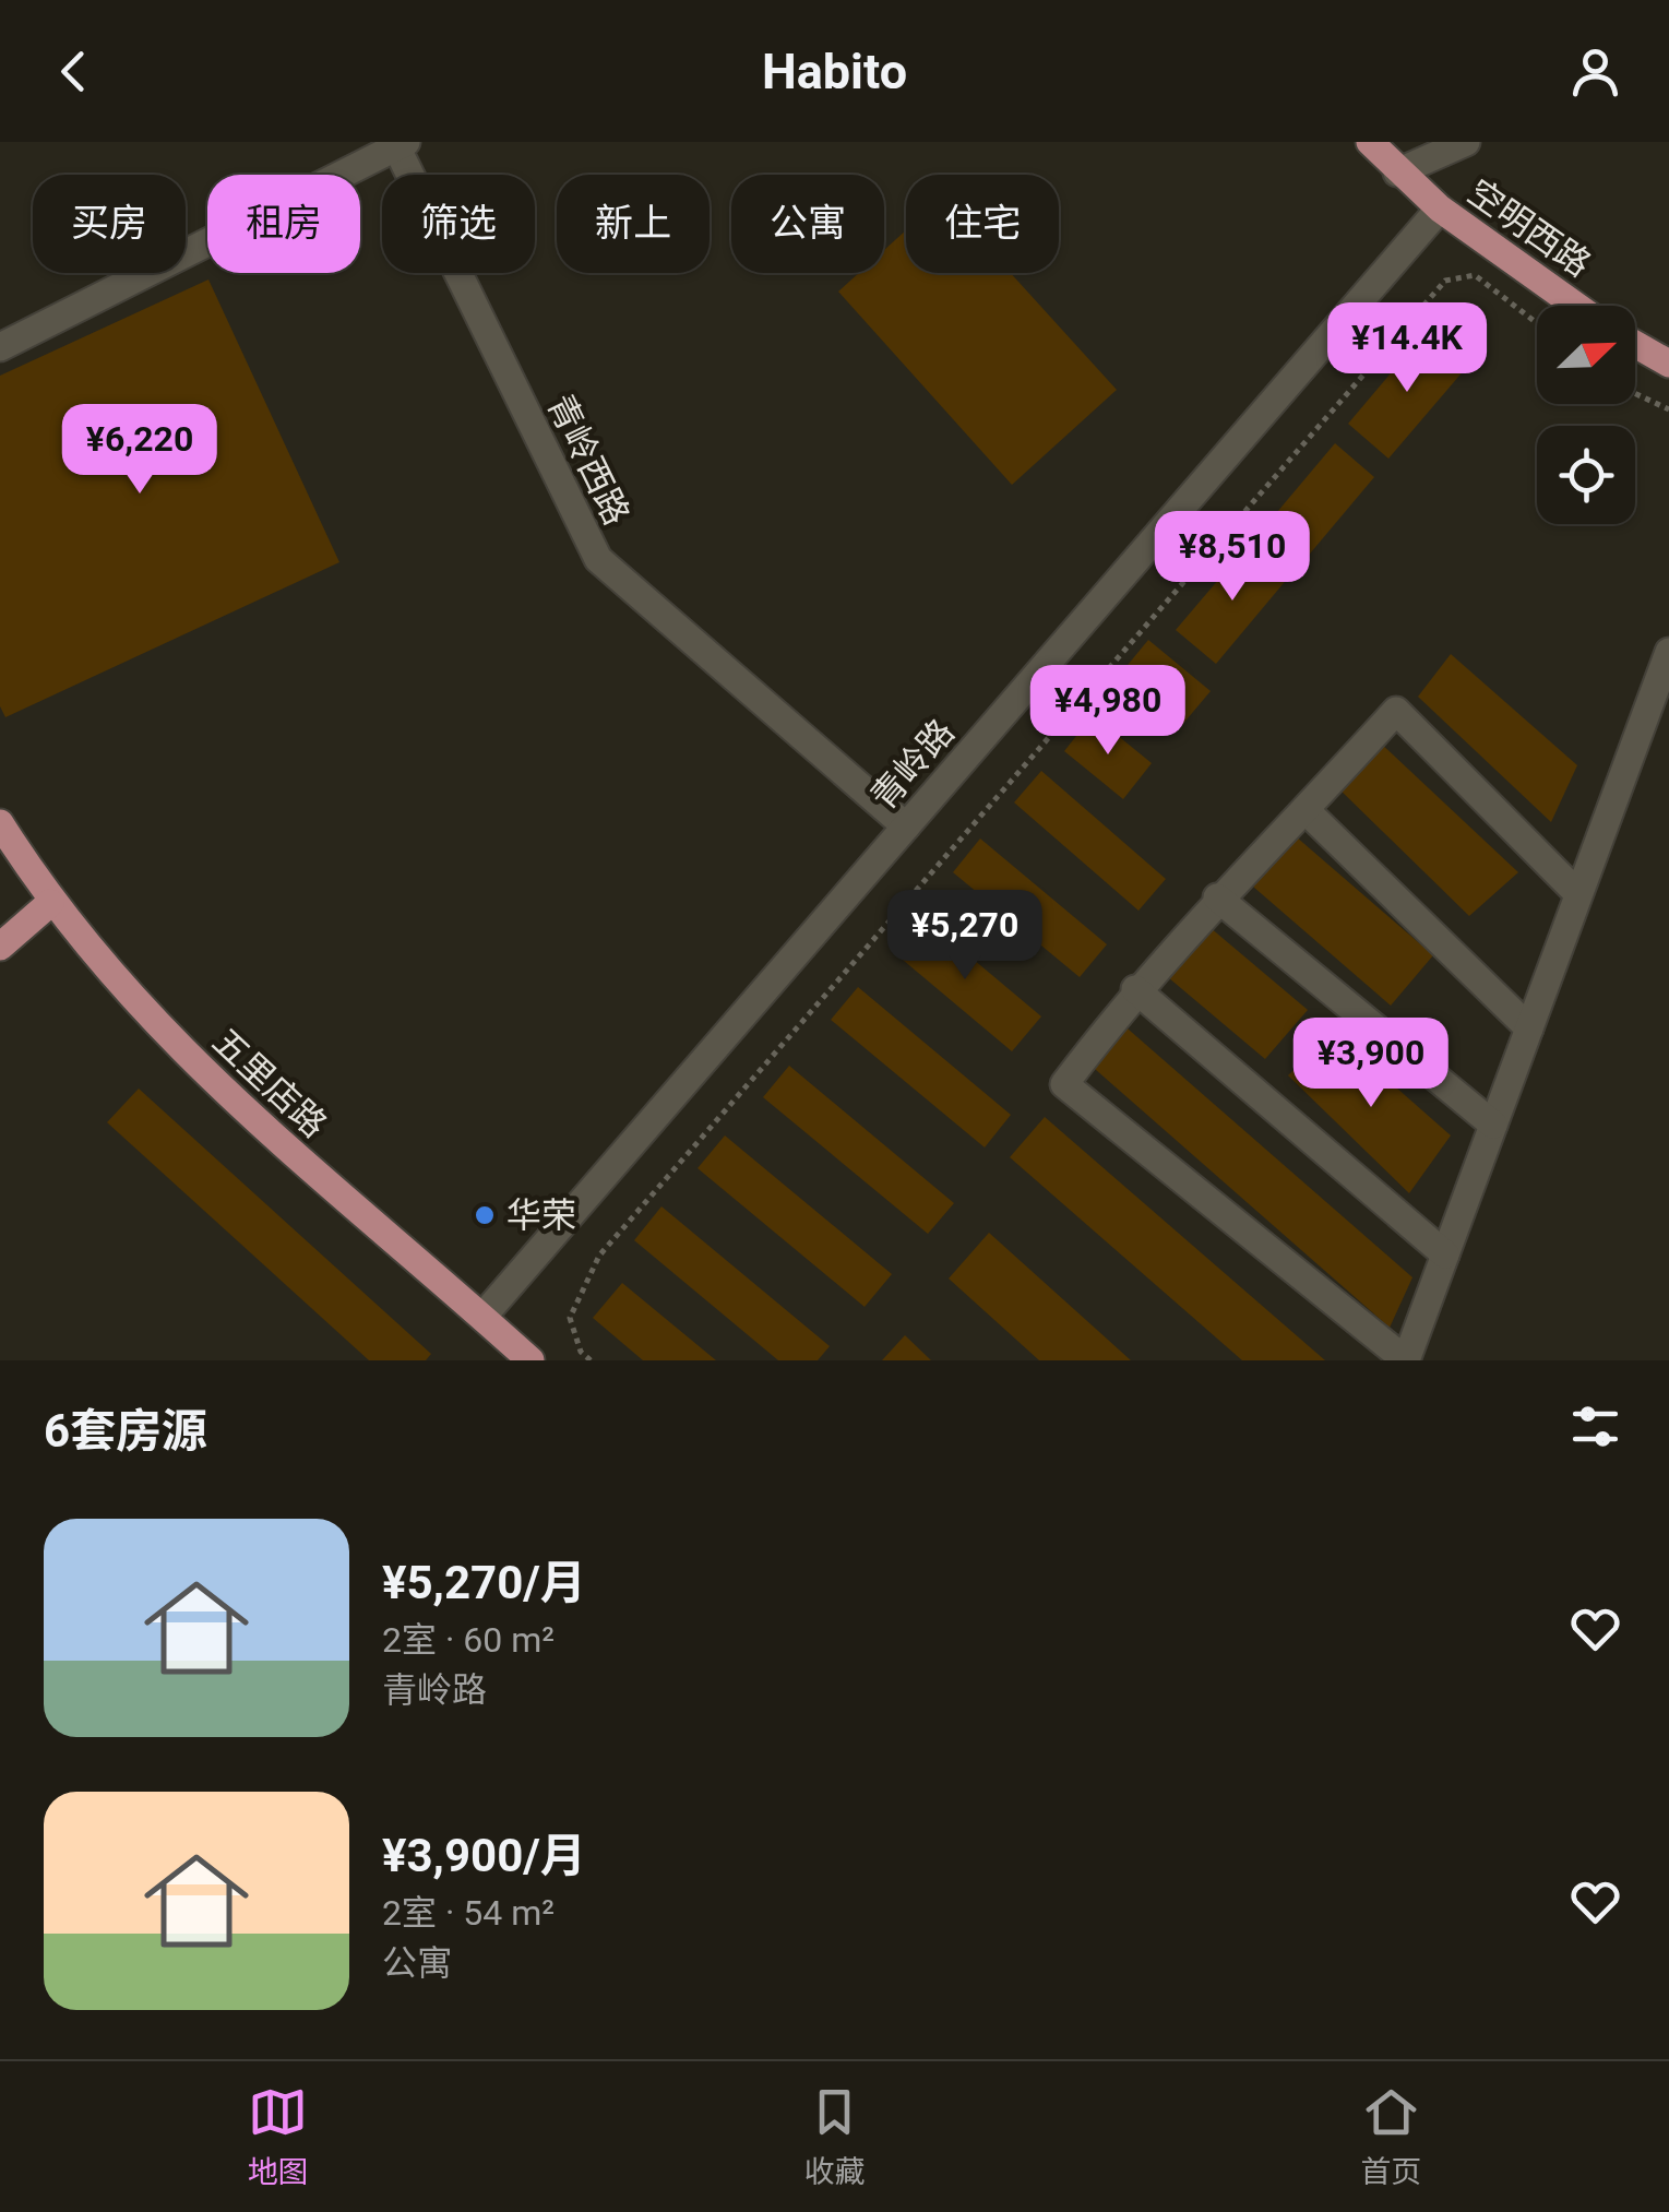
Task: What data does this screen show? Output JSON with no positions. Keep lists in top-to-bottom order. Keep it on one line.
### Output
{"streets":{"main road":["空明西路","五里店路"],"street":["青岭西路","青岭路"]},"crossings":[["空明西路","青岭路"],["青岭西路","青岭路"],["青岭路","五里店路"]],"places":["华荣"],"north":"top right","page":{"header":"Habito","chip":["买房","租房","筛选","新上","公寓","住宅"],"price":["¥14.4K","¥6,220","¥8,510","¥4,980","¥5,270","¥3,900"],"heading":"6套房源","list":[{"name":"¥5,270/月","note":"2室 · 60 m² · 青岭路"},{"name":"¥3,900/月","note":"2室 · 54 m² · 公寓"}],"tabs":["地图","收藏","首页"]}}
